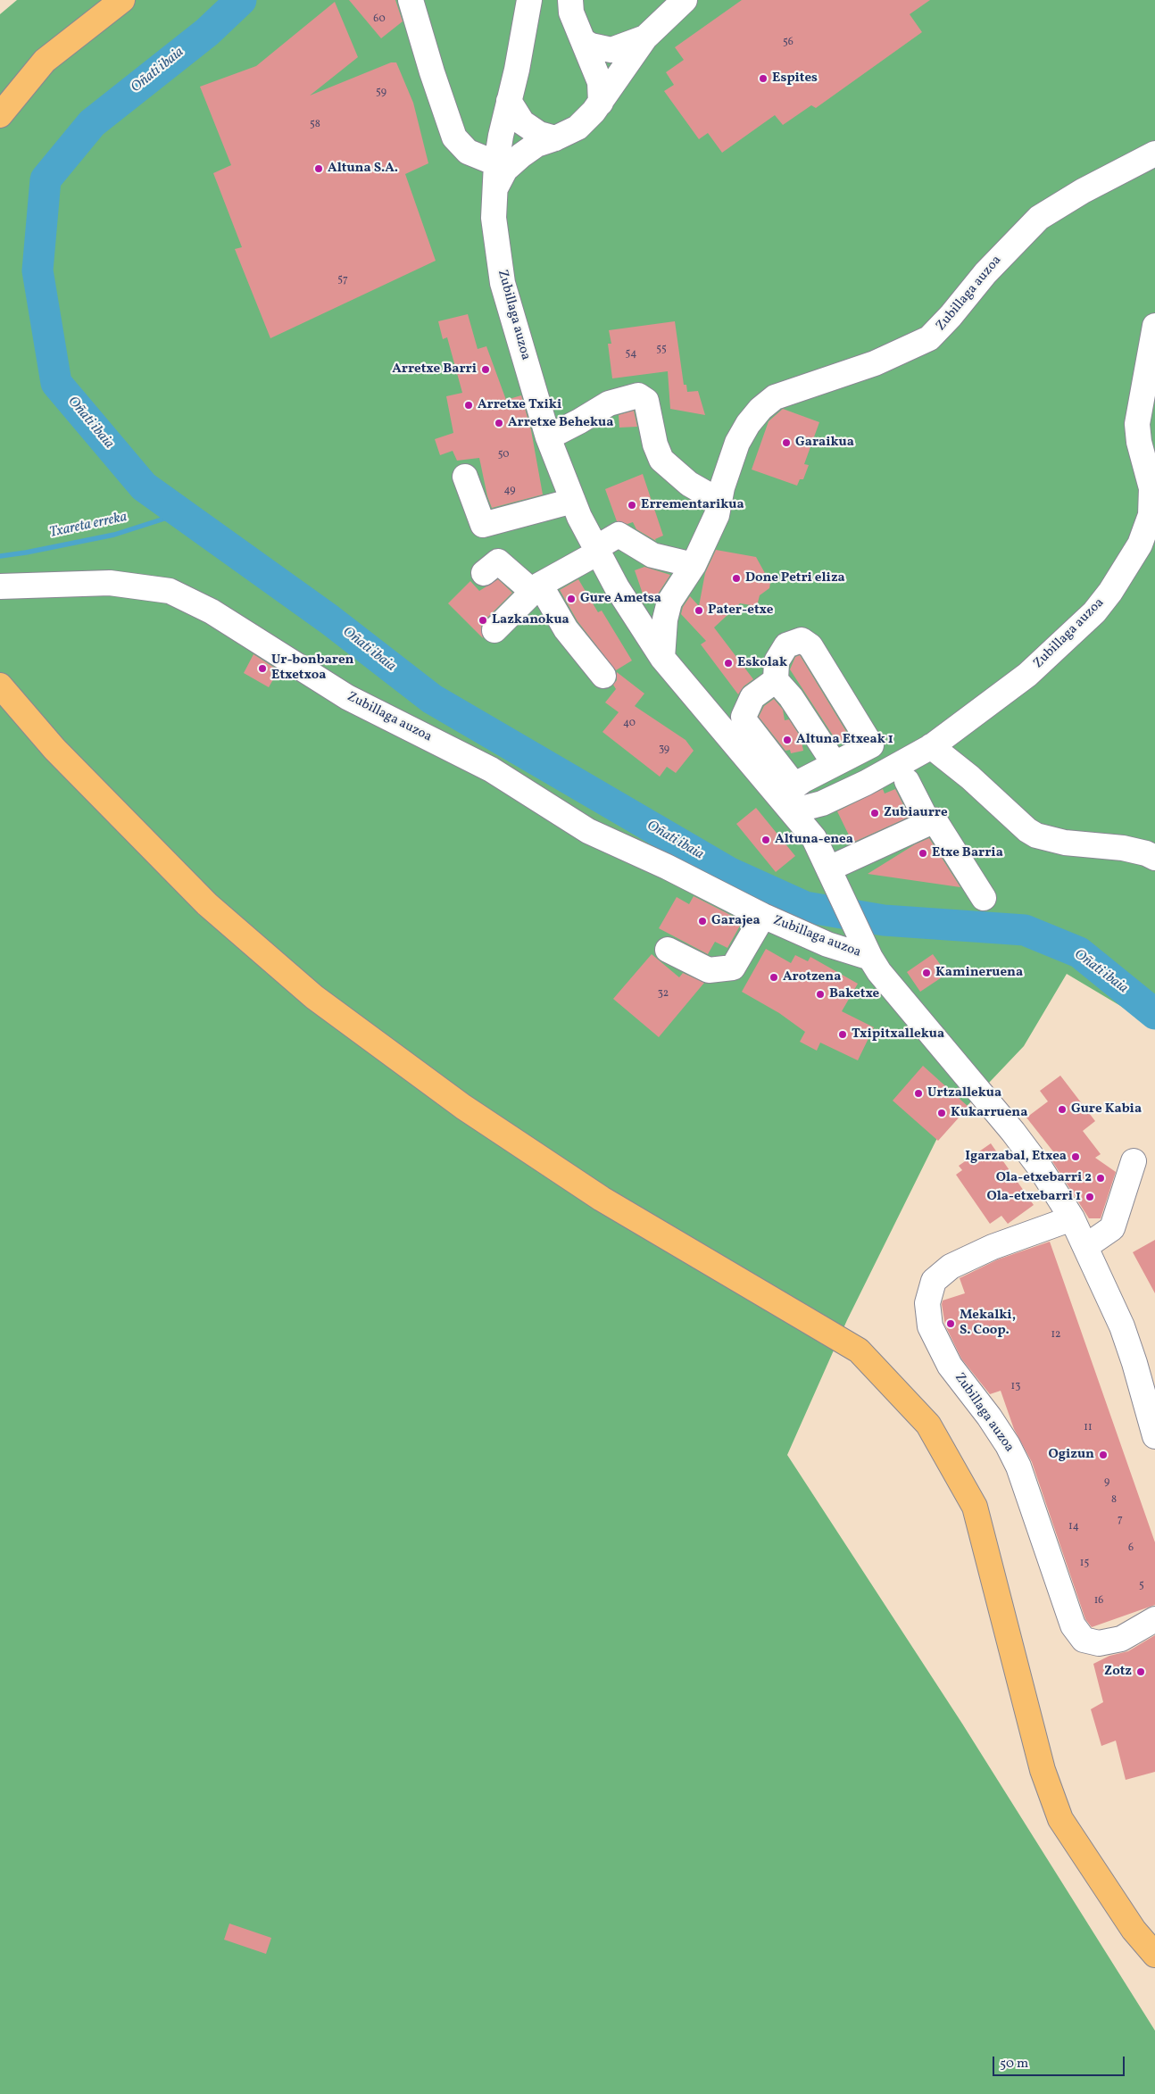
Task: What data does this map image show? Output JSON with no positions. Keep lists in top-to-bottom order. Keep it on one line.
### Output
{"streets":{"street":["Zubillaga auzoa"]},"water":["Oñati ibaia","Txareta erreka"],"places":["Espites","Altuna S.A.","Arretxe Barri","Arretxe Txiki","Arretxe Behekua","Garaikua","Errementarikua","Done Petri eliza","Gure Ametsa","Pater-etxe","Lazkanokua","Eskolak","Ur-bonbaren Etxetxoa","Altuna Etxeak 1","Zubiaurre","Altuna-enea","Etxe Barria","Garajea","Kamineruena","Arotzena","Baketxe","Txipitxallekua","Urtzallekua","Gure Kabia","Kukarruena","Igarzabal, Etxea","Ola-etxebarri 2","Ola-etxebarri 1","Mekalki, S. Coop.","Ogizun","Zotz"],"house_numbers":["60","56","59","58","57","55","54","50","49","40","39","32","12","13","11","9","8","7","14","6","15","5","16"],"scale_bar":"50 m"}
